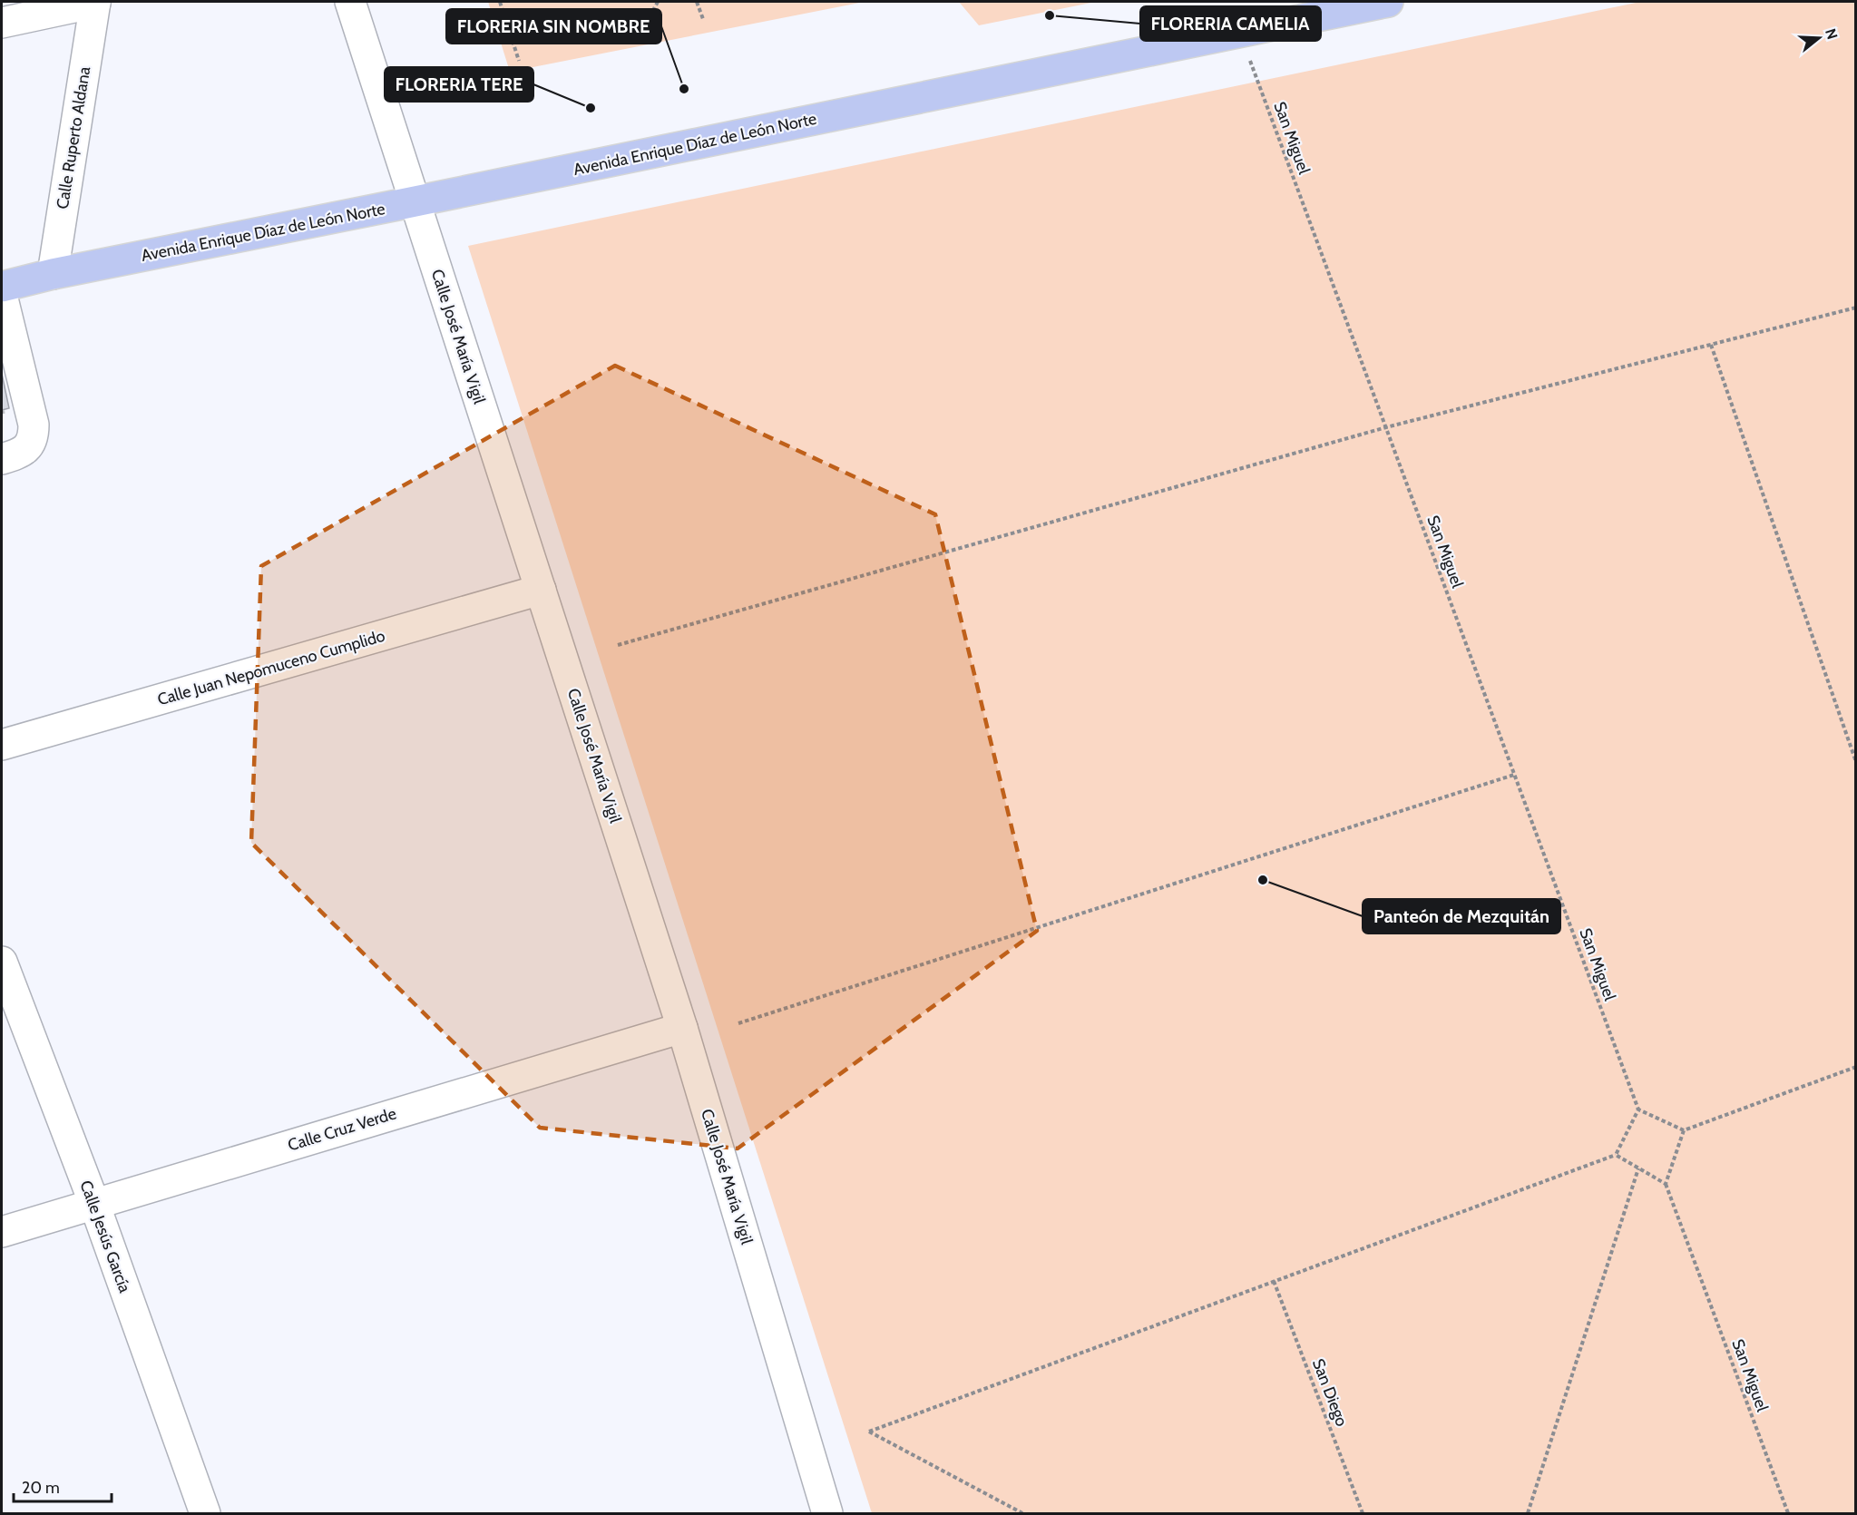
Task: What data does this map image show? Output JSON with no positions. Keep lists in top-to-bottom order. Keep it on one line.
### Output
{"streets":{"main road":["Avenida Enrique Díaz de León Norte"],"street":["Calle Ruperto Aldana","Calle José María Vigil","Calle Juan Nepomuceno Cumplido","Calle Cruz Verde","Calle Jesús García"],"path":["San Miguel","San Diego"]},"crossings":[["Calle Ruperto Aldana","Avenida Enrique Díaz de León Norte"],["San Miguel","Avenida Enrique Díaz de León Norte"],["Avenida Enrique Díaz de León Norte","Calle José María Vigil"],["Calle José María Vigil","Calle Juan Nepomuceno Cumplido"],["Calle José María Vigil","Calle Cruz Verde"],["Calle Cruz Verde","Calle Jesús García"]],"places":["FLORERIA CAMELIA","FLORERIA SIN NOMBRE","FLORERIA TERE","Panteón de Mezquitán"],"scale_bar":"20 m","north":"right"}
